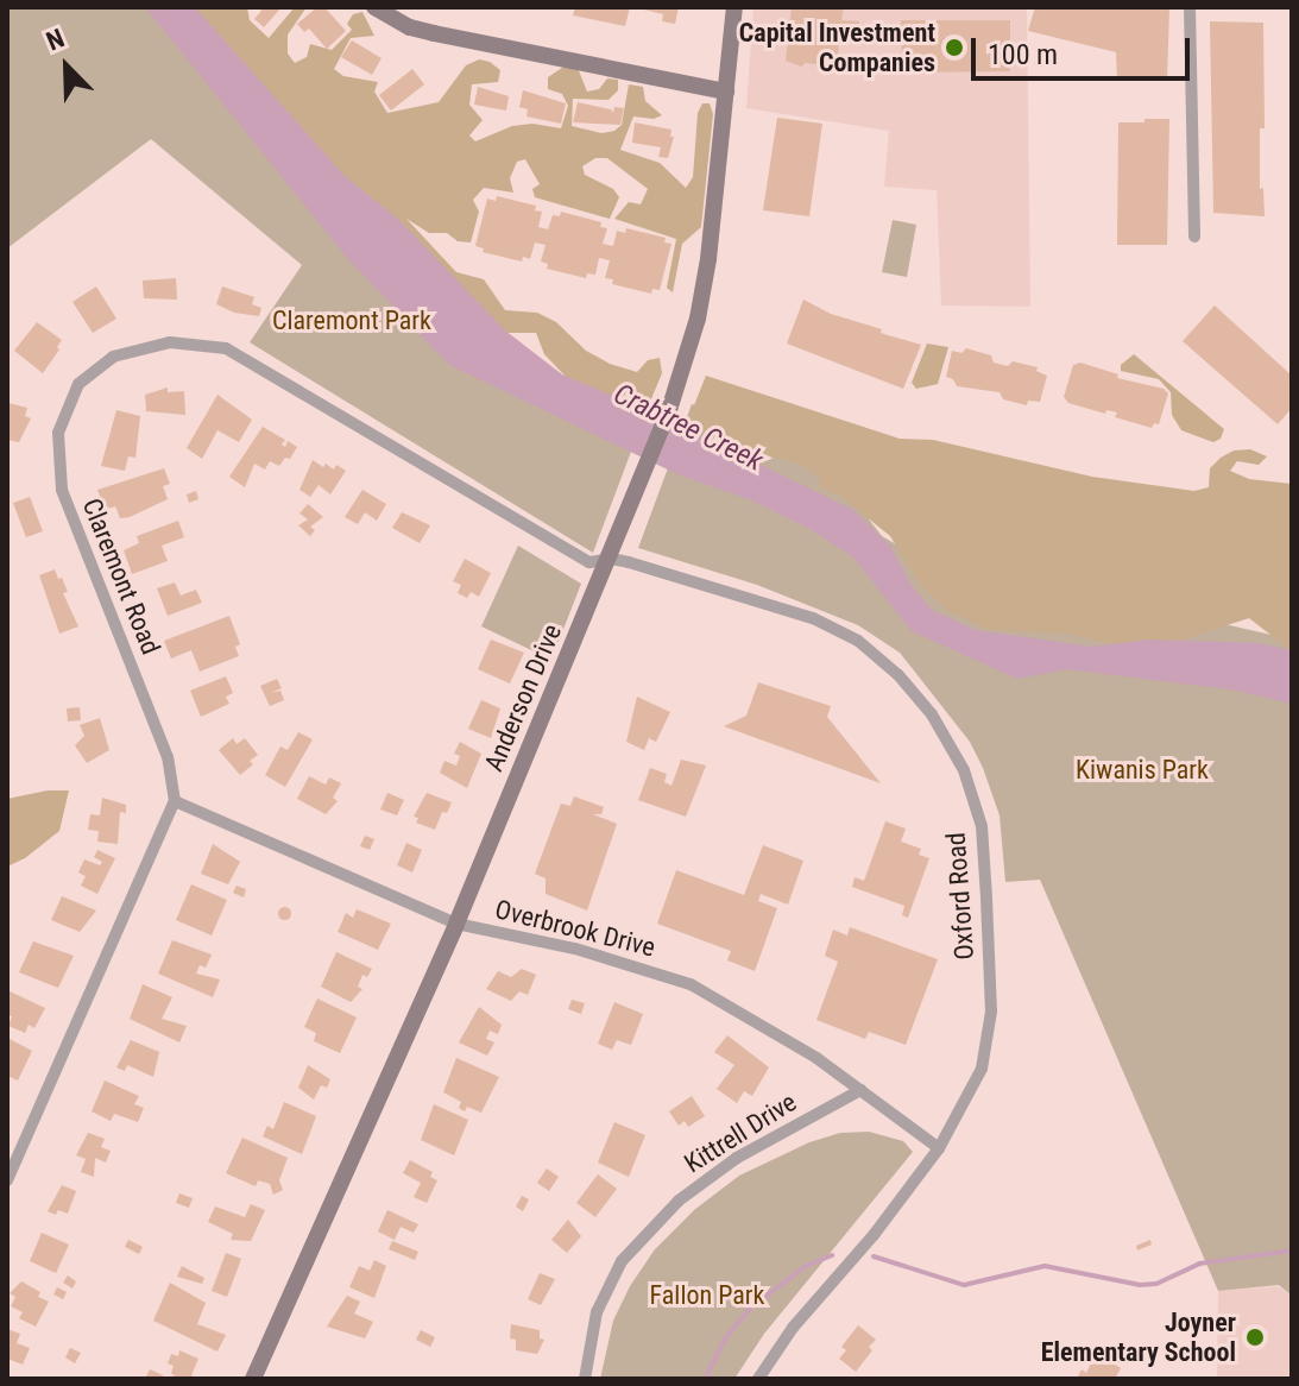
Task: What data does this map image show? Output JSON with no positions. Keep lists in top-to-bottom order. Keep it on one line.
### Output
{"streets":{"street":["Claremont Road","Anderson Drive","Oxford Road","Overbrook Drive","Kittrell Drive"]},"crossings":[["Claremont Road","Anderson Drive"],["Claremont Road","Oxford Road"],["Claremont Road","Overbrook Drive"],["Anderson Drive","Oxford Road"],["Anderson Drive","Overbrook Drive"],["Oxford Road","Overbrook Drive"],["Overbrook Drive","Kittrell Drive"]],"water":["Crabtree Creek"],"parks":["Claremont Park","Kiwanis Park","Fallon Park"],"places":["Capital Investment Companies","Joyner Elementary School"],"scale_bar":"100 m","north":"top left"}
